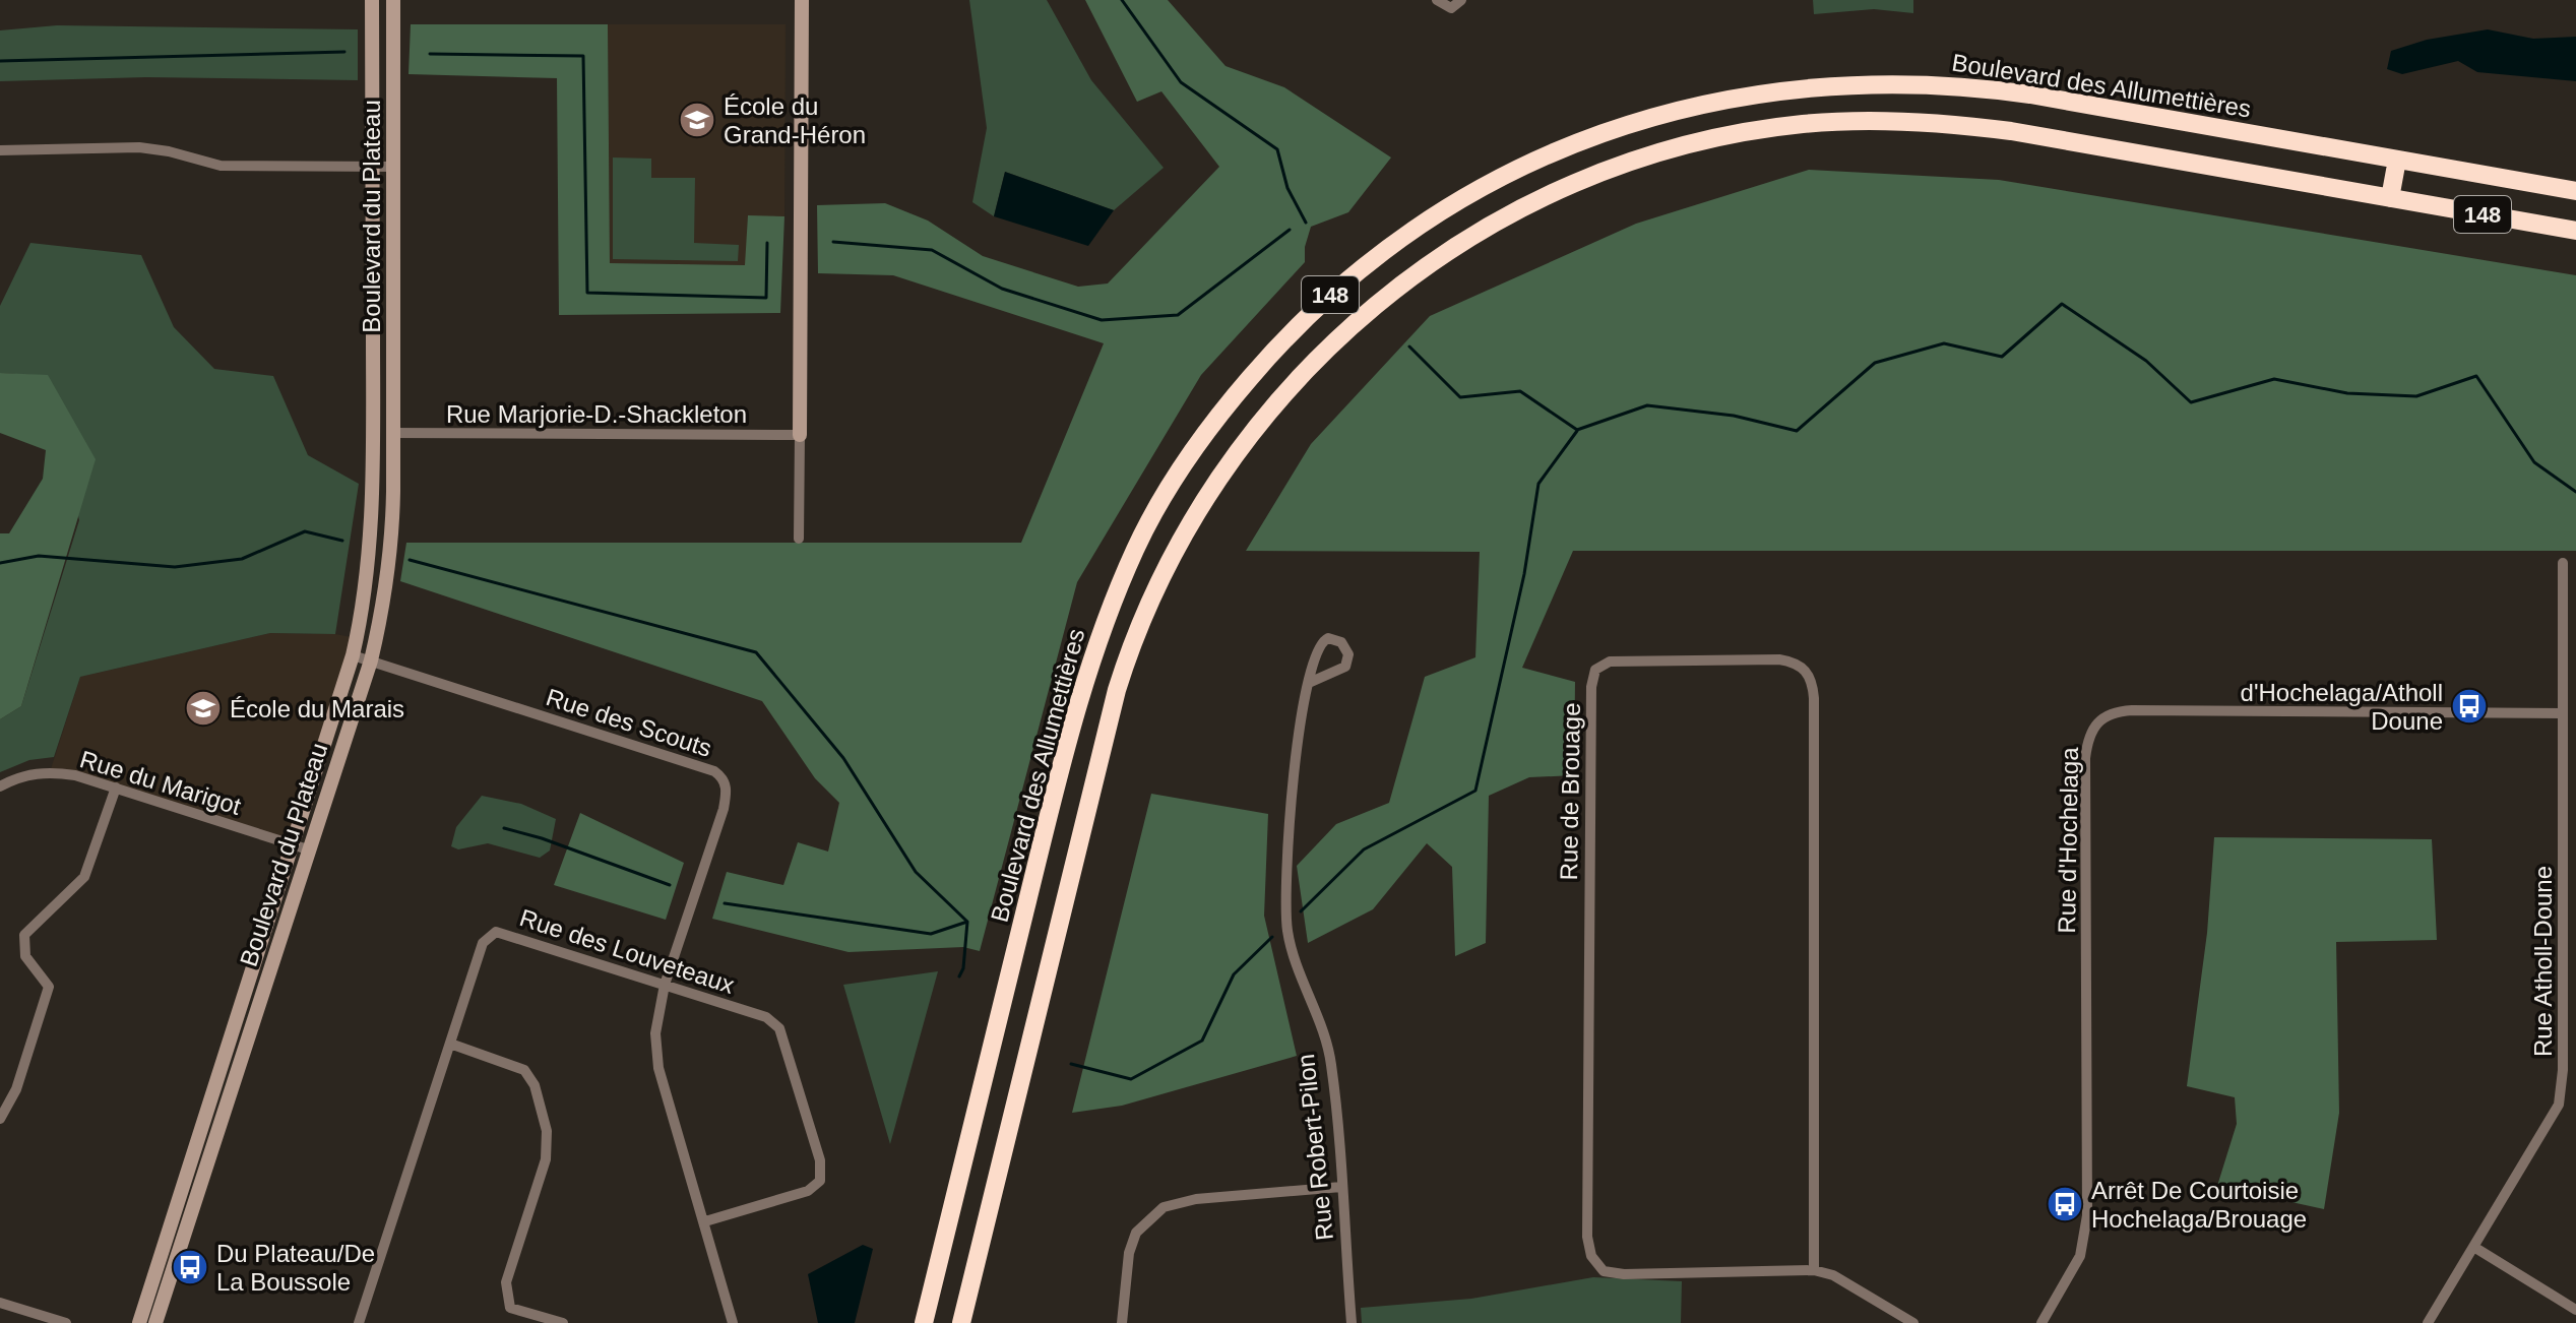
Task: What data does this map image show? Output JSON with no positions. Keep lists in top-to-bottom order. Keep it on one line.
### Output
{"streets":{"highway":["Boulevard des Allumettières","148"],"main road":["Boulevard du Plateau"],"street":["Rue Marjorie-D.-Shackleton","Rue des Scouts","Rue du Marigot","Rue de Brouage","Rue d'Hochelaga","Rue des Louveteaux","Rue Atholl-Doune","Rue Robert-Pilon"]},"crossings":[["Boulevard du Plateau","Rue Marjorie-D.-Shackleton"],["Boulevard du Plateau","Rue des Scouts"],["Boulevard du Plateau","Rue du Marigot"],["Rue des Scouts","Rue des Louveteaux"],["Rue d'Hochelaga","Rue Atholl-Doune"]],"places":{"school or university":["École du Grand-Héron","École du Marais"],"bus stop":["d'Hochelaga/Atholl Doune","Arrêt De Courtoisie Hochelaga/Brouage","Du Plateau/De La Boussole"]}}
